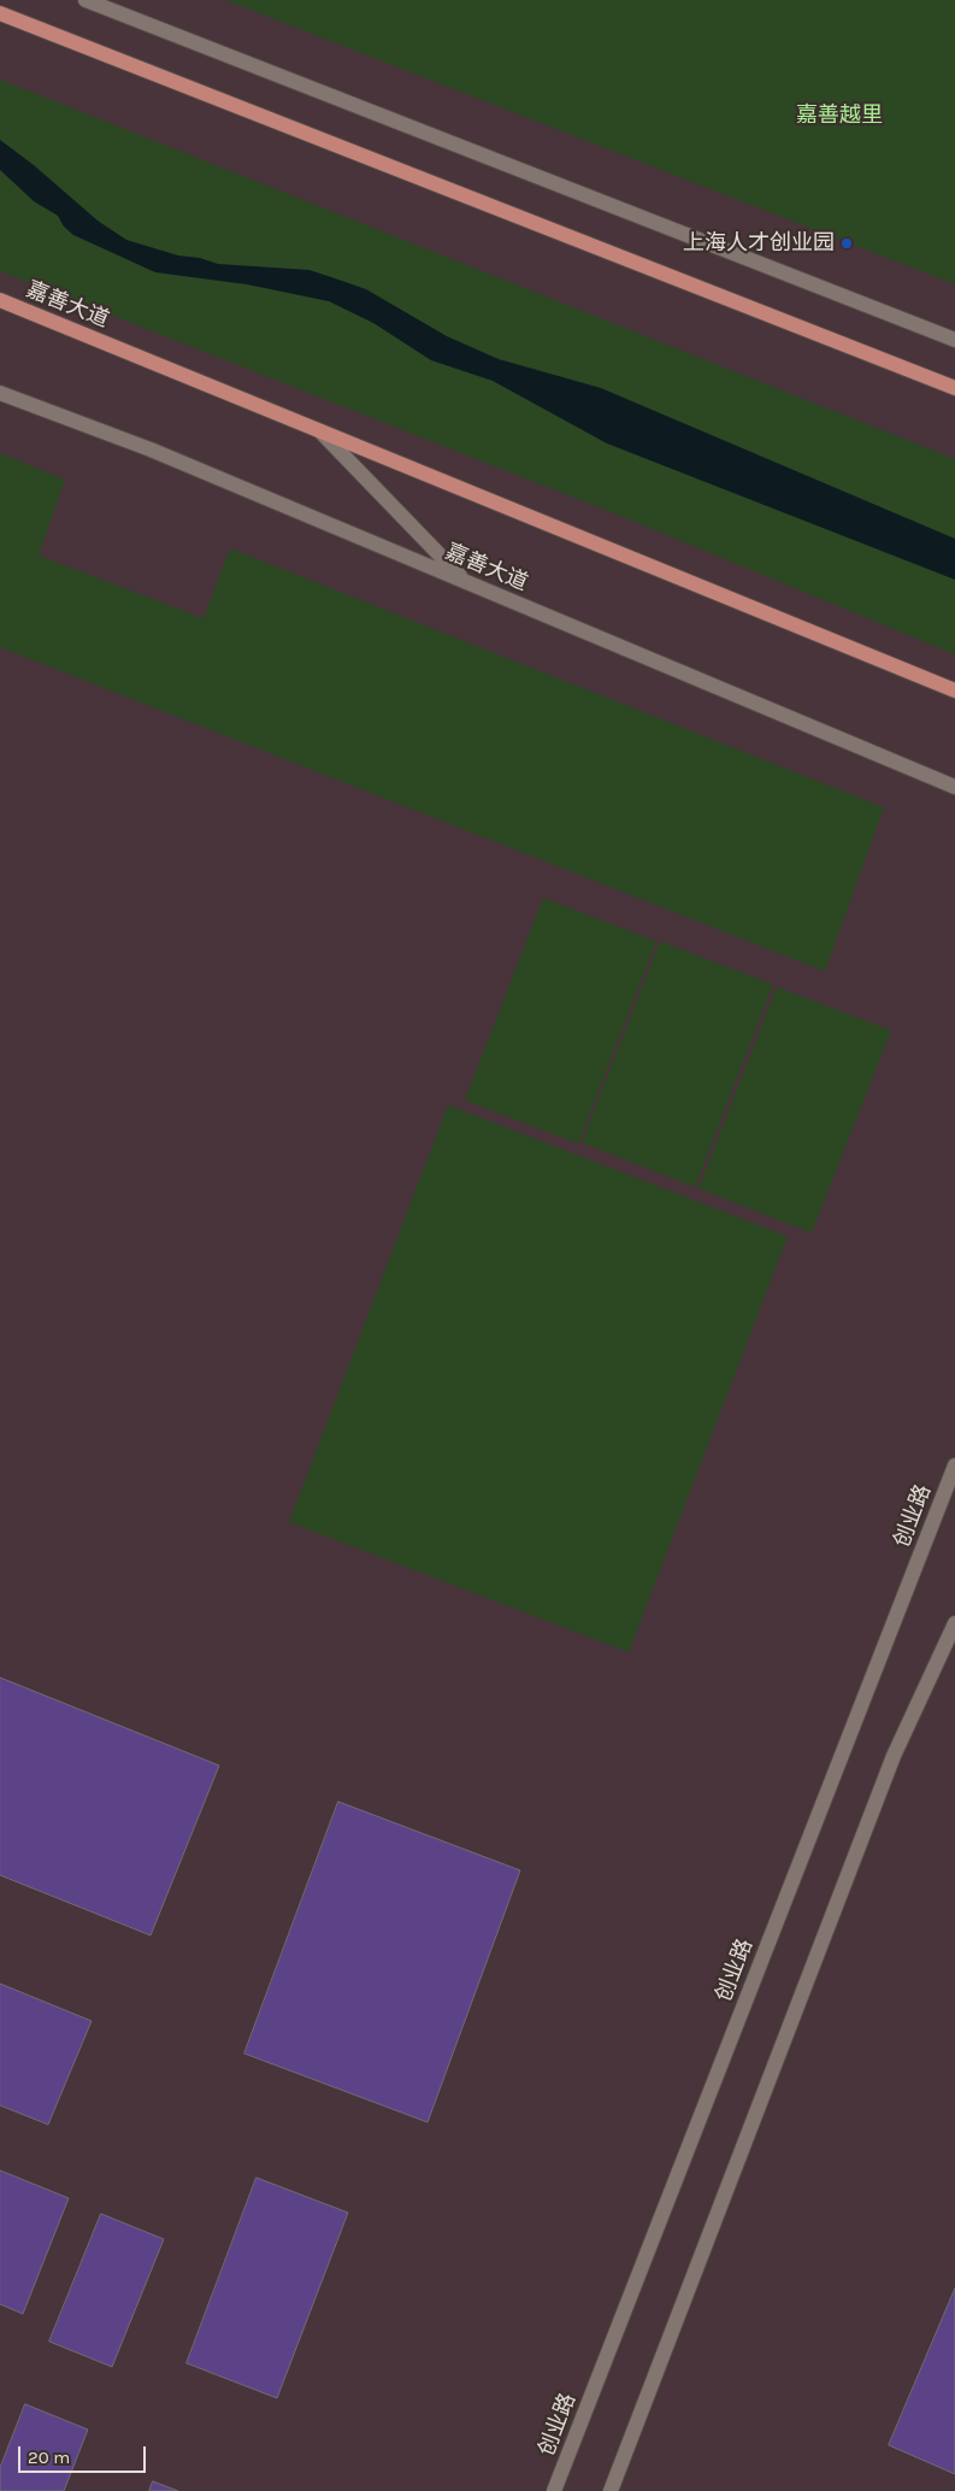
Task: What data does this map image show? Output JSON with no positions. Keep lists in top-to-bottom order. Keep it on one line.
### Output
{"streets":{"main road":["嘉善大道","创业路"]},"parks":["嘉善越里"],"places":["上海人才创业园"],"scale_bar":"20 m"}
